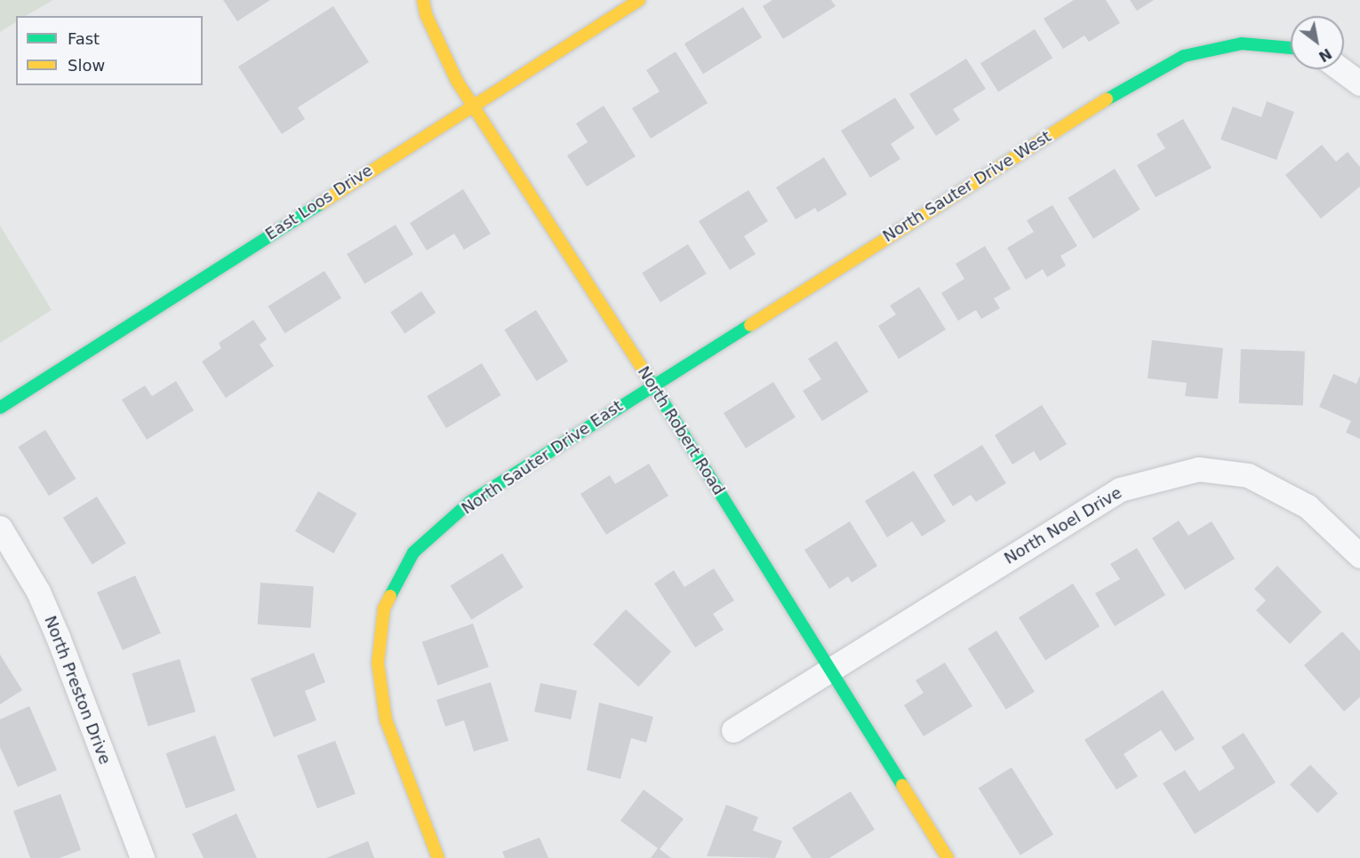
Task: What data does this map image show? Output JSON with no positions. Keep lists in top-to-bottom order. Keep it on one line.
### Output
{"streets":{"street":["North Sauter Drive West","East Loos Drive","North Robert Road","North Sauter Drive East","North Noel Drive","North Preston Drive"]},"crossings":[["North Sauter Drive West","North Robert Road"],["North Sauter Drive West","North Sauter Drive East"],["East Loos Drive","North Robert Road"],["North Robert Road","North Sauter Drive East"],["North Robert Road","North Noel Drive"]],"legend":["Fast","Slow"],"north":"bottom right"}
